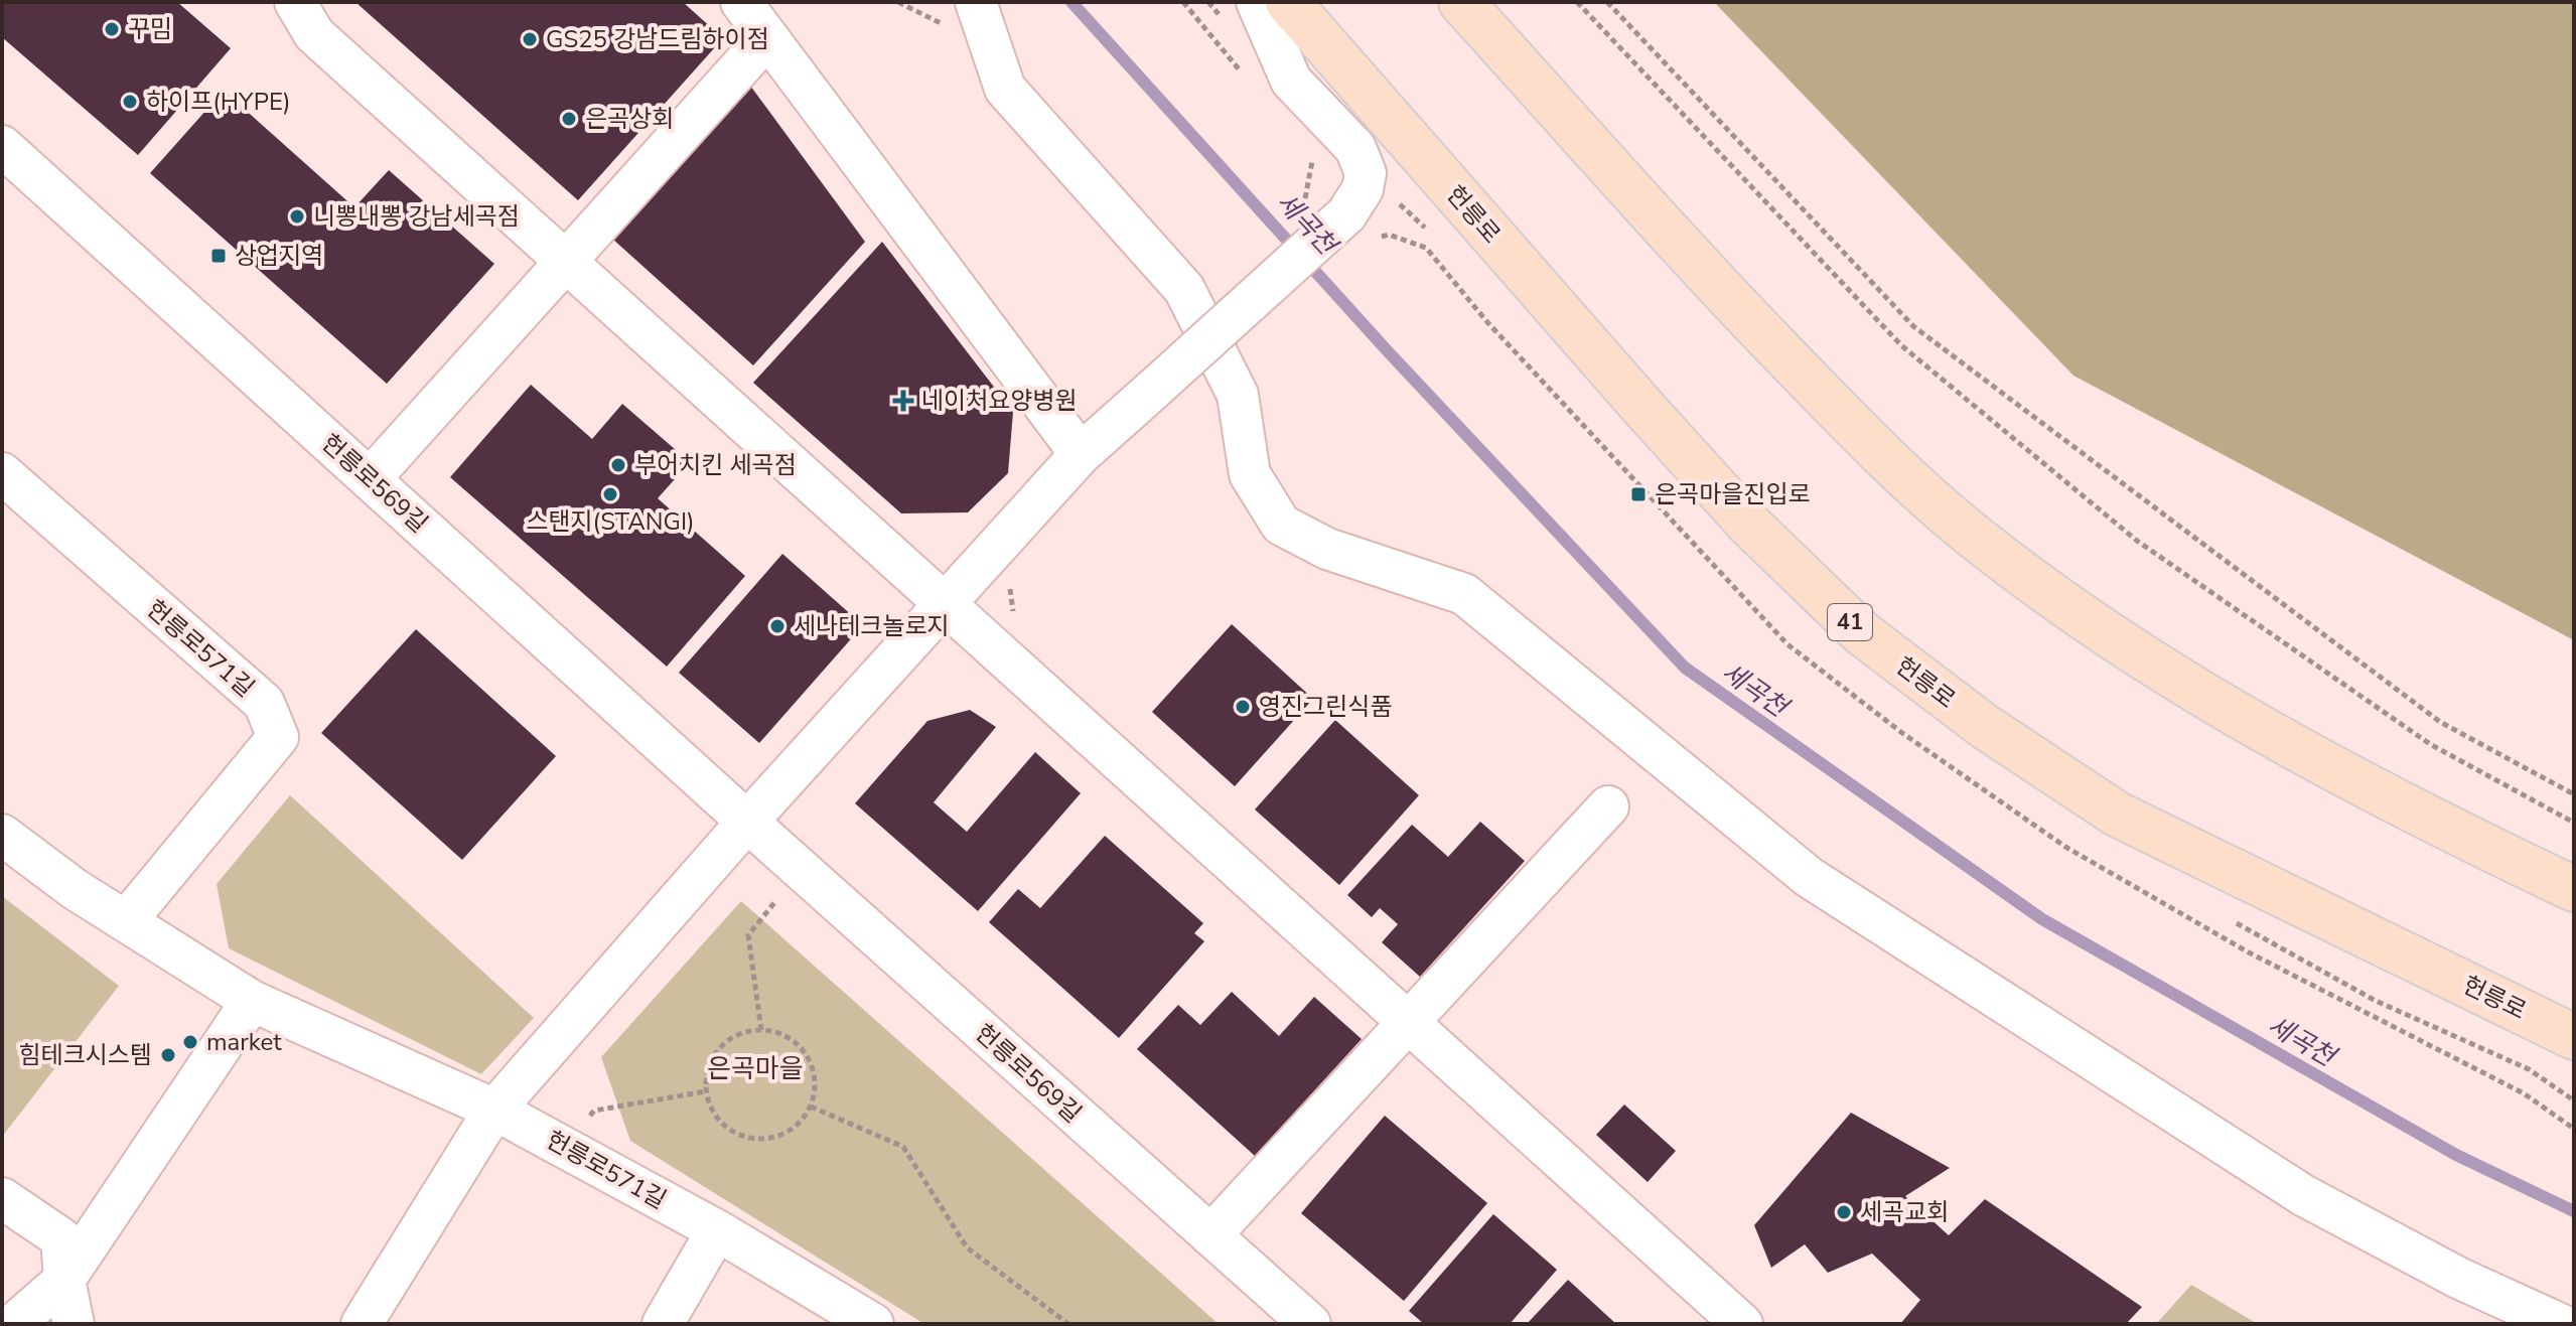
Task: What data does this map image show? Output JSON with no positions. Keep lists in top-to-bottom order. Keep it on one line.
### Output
{"streets":{"main road":["헌릉로","41"],"street":["헌릉로569길","헌릉로571길"]},"districts":["은곡마을"],"water":["세곡천"],"places":{"other":["꾸밈","GS25 강남드림하이점","하이프(HYPE)","은곡상회","니뽕내뽕 강남세곡점","부어치킨 세곡점","스탠지(STANGI)","세나테크놀로지","영진그린식품","market","힘테크시스템","세곡교회"],"transit":["상업지역","은곡마을진입로"],"health":["네이처요양병원"]}}
